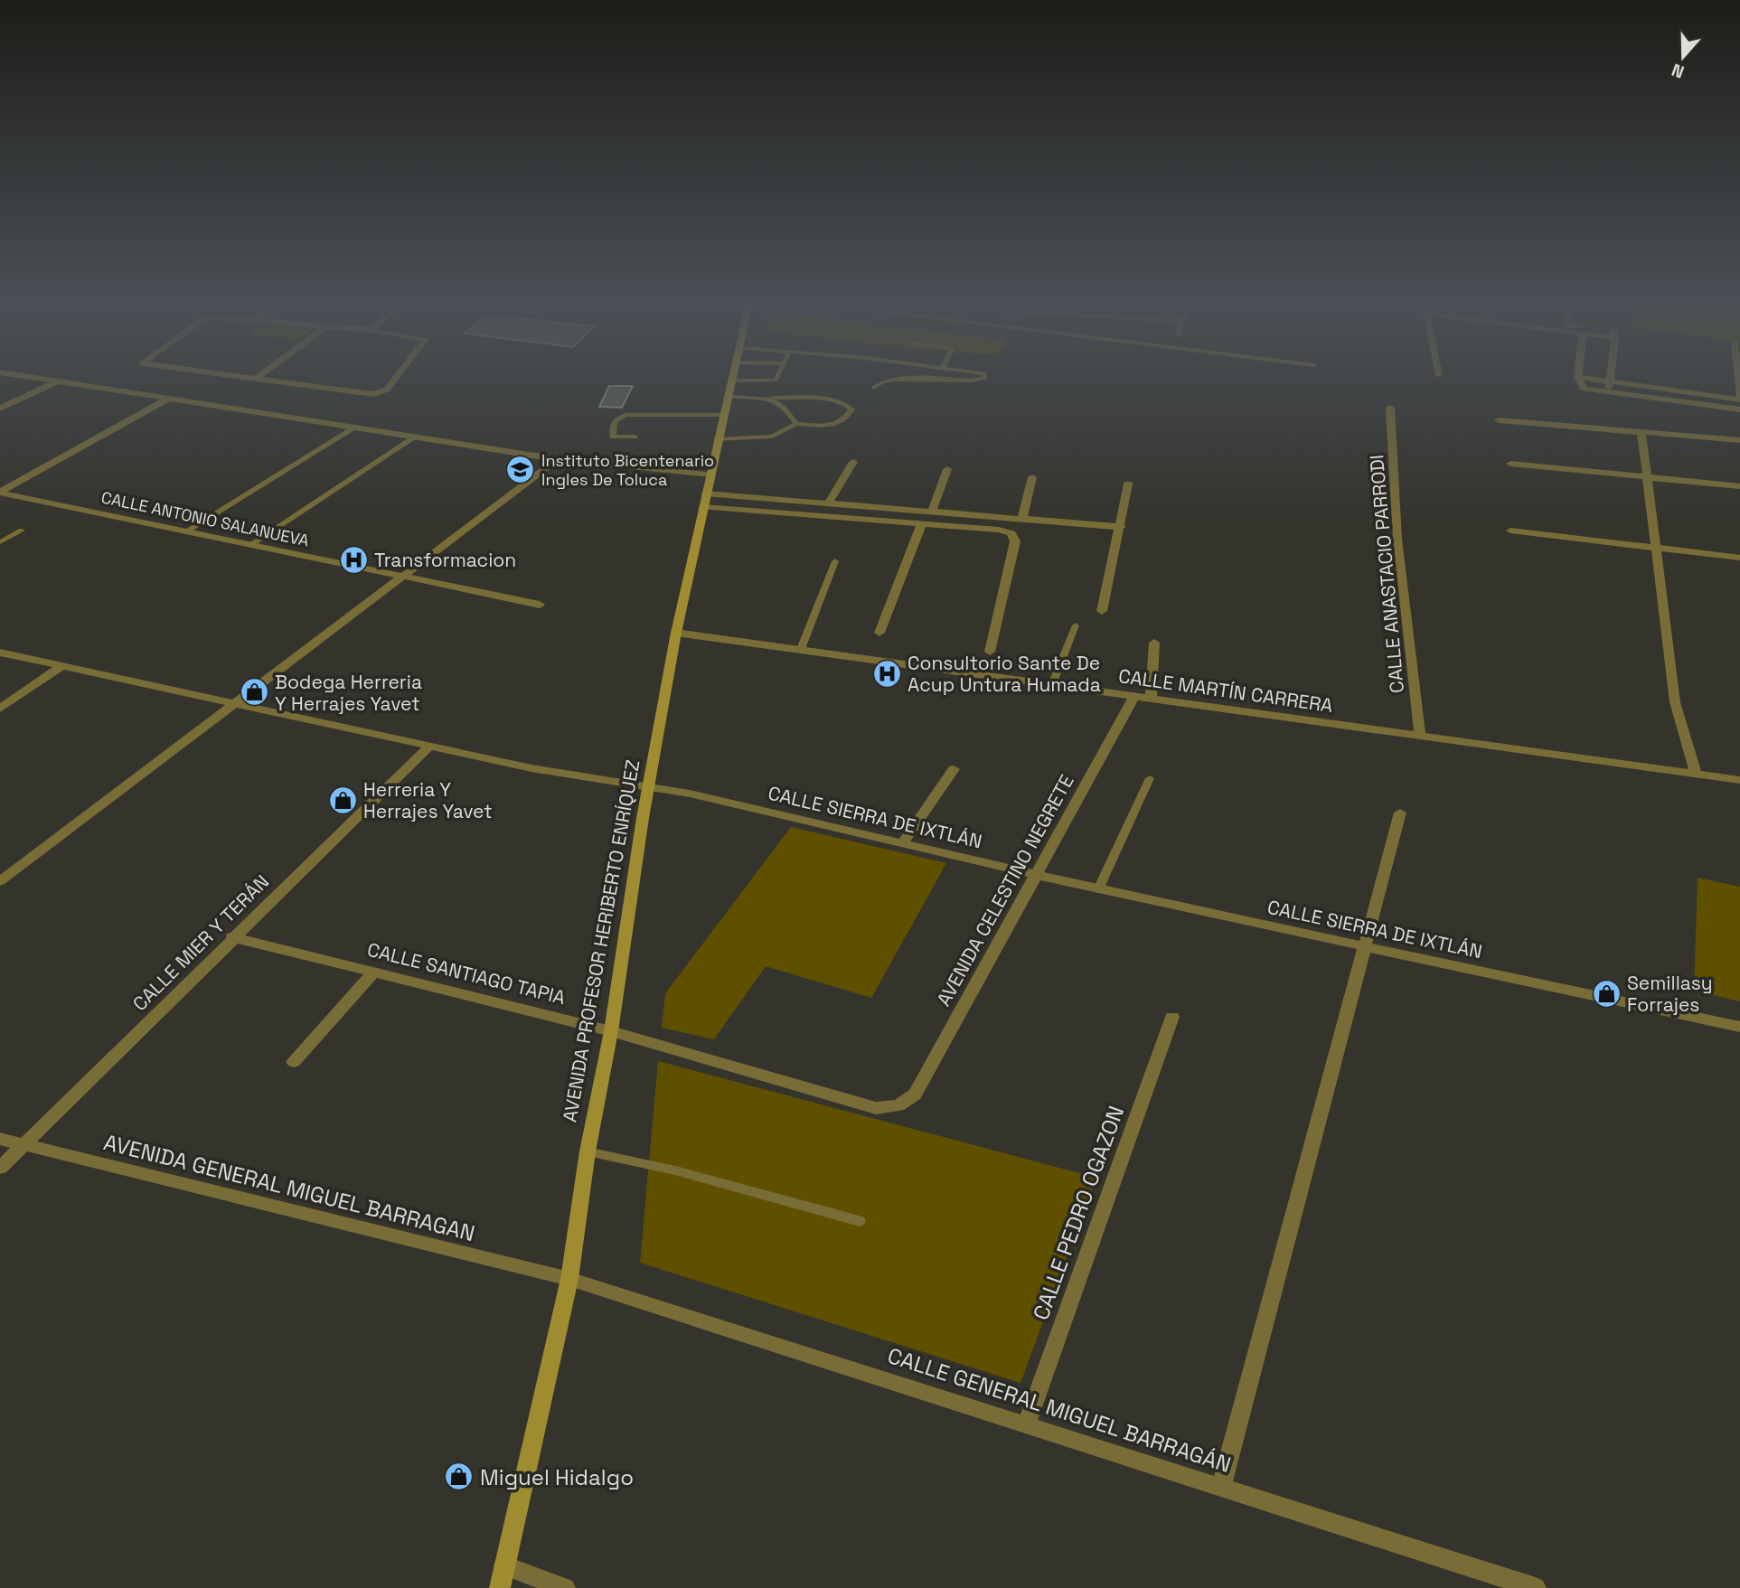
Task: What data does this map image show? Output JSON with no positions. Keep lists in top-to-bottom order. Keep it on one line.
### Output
{"streets":{"main road":["AVENIDA PROFESOR HERIBERTO ENRÍQUEZ"],"street":["CALLE ANTONIO SALANUEVA","CALLE ANASTACIO PARRODI","CALLE MARTÍN CARRERA","CALLE SIERRA DE IXTLÁN","AVENIDA CELESTINO NEGRETE","CALLE MIER Y TERÁN","CALLE SANTIAGO TAPIA","AVENIDA GENERAL MIGUEL BARRAGAN","CALLE PEDRO OGAZON","CALLE GENERAL MIGUEL BARRAGÁN"]},"crossings":[["CALLE ANASTACIO PARRODI","CALLE MARTÍN CARRERA"],["CALLE MARTÍN CARRERA","AVENIDA CELESTINO NEGRETE"],["CALLE MARTÍN CARRERA","AVENIDA PROFESOR HERIBERTO ENRÍQUEZ"],["CALLE SIERRA DE IXTLÁN","AVENIDA CELESTINO NEGRETE"],["CALLE SIERRA DE IXTLÁN","AVENIDA PROFESOR HERIBERTO ENRÍQUEZ"],["CALLE SIERRA DE IXTLÁN","CALLE MIER Y TERÁN"],["AVENIDA CELESTINO NEGRETE","CALLE SANTIAGO TAPIA"],["AVENIDA PROFESOR HERIBERTO ENRÍQUEZ","CALLE SANTIAGO TAPIA"],["AVENIDA PROFESOR HERIBERTO ENRÍQUEZ","AVENIDA GENERAL MIGUEL BARRAGAN"],["AVENIDA PROFESOR HERIBERTO ENRÍQUEZ","CALLE GENERAL MIGUEL BARRAGÁN"],["CALLE MIER Y TERÁN","CALLE SANTIAGO TAPIA"],["CALLE MIER Y TERÁN","AVENIDA GENERAL MIGUEL BARRAGAN"],["AVENIDA GENERAL MIGUEL BARRAGAN","CALLE GENERAL MIGUEL BARRAGÁN"],["CALLE PEDRO OGAZON","CALLE GENERAL MIGUEL BARRAGÁN"]],"places":{"school or university":["Instituto Bicentenario Ingles De Toluca"],"hospital":["Transformacion","Consultorio Sante De Acup Untura Humada"],"shop":["Bodega Herreria Y Herrajes Yavet","Herreria Y Herrajes Yavet","Semillasy Forrajes","Miguel Hidalgo"]},"north":"bottom"}
